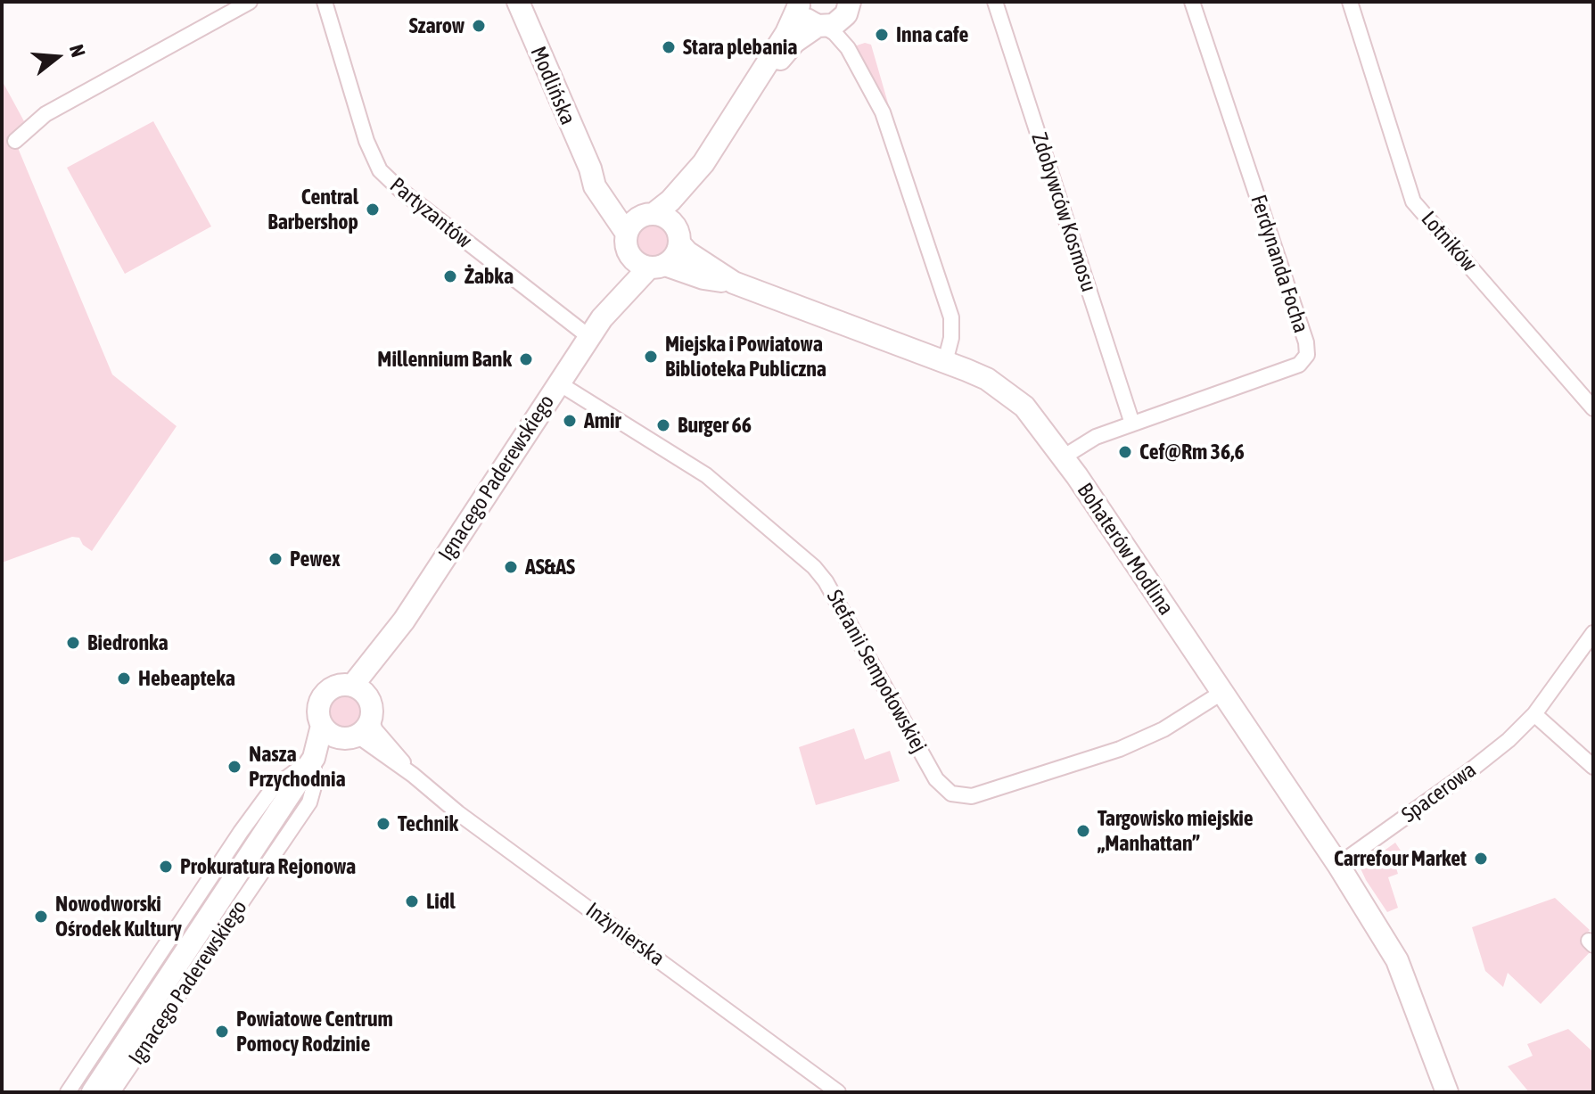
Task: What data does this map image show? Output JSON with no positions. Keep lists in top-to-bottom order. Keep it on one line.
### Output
{"streets":{"main road":["Modlińska","Ignacego Paderewskiego","Bohaterów Modlina"],"street":["Zdobywców Kosmosu","Partyzantów","Lotników","Ferdynanda Focha","Stefanii Sempołowskiej","Spacerowa","Inżynierska"]},"crossings":[["Modlińska","Ignacego Paderewskiego"],["Zdobywców Kosmosu","Ferdynanda Focha"],["Partyzantów","Ignacego Paderewskiego"],["Ferdynanda Focha","Bohaterów Modlina"],["Ignacego Paderewskiego","Stefanii Sempołowskiej"],["Ignacego Paderewskiego","Inżynierska"],["Bohaterów Modlina","Stefanii Sempołowskiej"],["Bohaterów Modlina","Spacerowa"]],"places":["Szarow","Inna cafe","Stara plebania","Central Barbershop","Żabka","Miejska i Powiatowa Biblioteka Publiczna","Millennium Bank","Amir","Burger 66","Cef@Rm 36,6","Pewex","AS&AS","Biedronka","Hebeapteka","Nasza Przychodnia","Technik","Targowisko miejskie „Manhattan”","Carrefour Market","Prokuratura Rejonowa","Lidl","Nowodworski Ośrodek Kultury","Powiatowe Centrum Pomocy Rodzinie"],"north":"right"}
